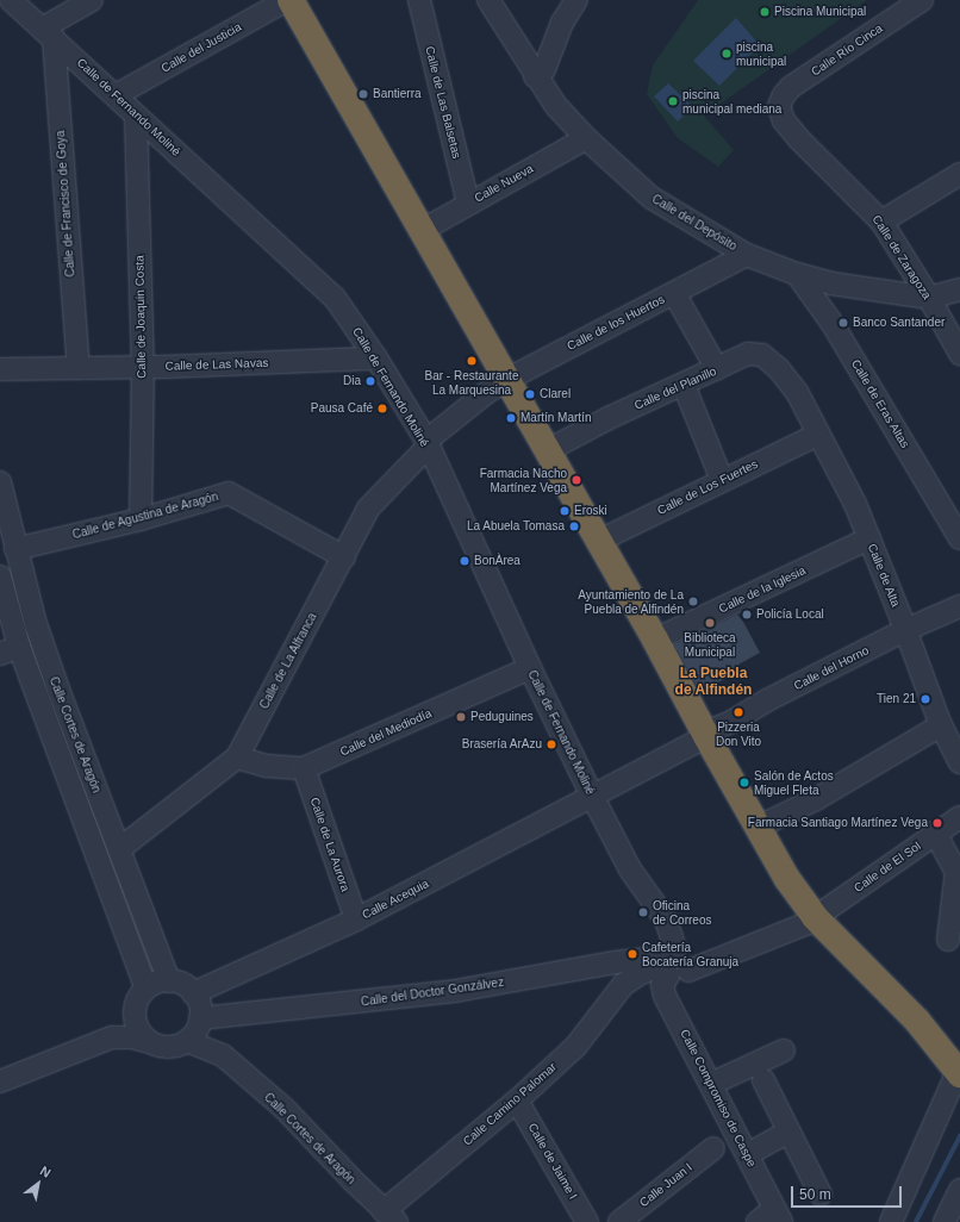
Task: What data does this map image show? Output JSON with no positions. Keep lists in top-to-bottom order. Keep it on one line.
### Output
{"streets":{"street":["Calle del Justicia","Calle Río Cinca","Calle de Las Balsetas","Calle de Fernando Moliné","Calle Nueva","Calle de Francisco de Goya","Calle del Depósito","Calle de Zaragoza","Calle de Joaquin Costa","Calle de los Huertos","Calle de Las Navas","Calle del Planillo","Calle de Eras Altas","Calle de Los Fuertes","Calle de Agustina de Aragón","Calle de Alta","Calle de la Iglesia","Calle de La Alfranca","Calle del Horno","Calle del Mediodía","Calle Cortes de Aragón","Calle de La Aurora","Calle de El Sol","Calle Acequia","Calle del Doctor Gonzálvez","Calle Compromiso de Caspe","Calle Camino Palomar","Calle de Jaime I","Calle Juan I"]},"crossings":[["Calle del Justicia","Calle de Fernando Moliné"],["Calle Río Cinca","Calle de Zaragoza"],["Calle de Las Balsetas","Calle Nueva"],["Calle de Fernando Moliné","Calle de Francisco de Goya"],["Calle de Fernando Moliné","Calle de Joaquin Costa"],["Calle de Fernando Moliné","Calle de los Huertos"],["Calle de Fernando Moliné","Calle de Las Navas"],["Calle de Fernando Moliné","Calle de La Alfranca"],["Calle de Fernando Moliné","Calle del Horno"],["Calle de Fernando Moliné","Calle del Mediodía"],["Calle de Fernando Moliné","Calle Acequia"],["Calle de Fernando Moliné","Calle del Doctor Gonzálvez"],["Calle de Fernando Moliné","Calle Compromiso de Caspe"],["Calle de Fernando Moliné","Calle Camino Palomar"],["Calle Nueva","Calle del Depósito"],["Calle de Francisco de Goya","Calle de Las Navas"],["Calle del Depósito","Calle de Zaragoza"],["Calle del Depósito","Calle de los Huertos"],["Calle del Depósito","Calle de Eras Altas"],["Calle de Joaquin Costa","Calle de Las Navas"],["Calle de Joaquin Costa","Calle de Agustina de Aragón"],["Calle de los Huertos","Calle de La Alfranca"],["Calle del Planillo","Calle de Alta"],["Calle de Los Fuertes","Calle de Alta"],["Calle de Agustina de Aragón","Calle de La Alfranca"],["Calle de Agustina de Aragón","Calle Cortes de Aragón"],["Calle de Alta","Calle de la Iglesia"],["Calle de Alta","Calle del Horno"],["Calle de La Alfranca","Calle del Mediodía"],["Calle de La Alfranca","Calle Cortes de Aragón"],["Calle del Horno","Calle Acequia"],["Calle del Mediodía","Calle de La Aurora"],["Calle Cortes de Aragón","Calle Acequia"],["Calle Cortes de Aragón","Calle del Doctor Gonzálvez"],["Calle Cortes de Aragón","Calle Camino Palomar"],["Calle de La Aurora","Calle Acequia"],["Calle de El Sol","Calle del Doctor Gonzálvez"],["Calle Acequia","Calle del Doctor Gonzálvez"],["Calle del Doctor Gonzálvez","Calle Compromiso de Caspe"],["Calle del Doctor Gonzálvez","Calle Camino Palomar"],["Calle Compromiso de Caspe","Calle Camino Palomar"],["Calle Camino Palomar","Calle de Jaime I"]],"districts":["La Puebla de Alfindén"],"places":["Piscina Municipal","piscina municipal","Bantierra","piscina municipal mediana","Banco Santander","Bar - Restaurante La Marquesina","Dia","Clarel","Pausa Café","Martín Martín","Farmacia Nacho Martínez Vega","Eroski","La Abuela Tomasa","BonÀrea","Ayuntamiento de La Puebla de Alfindén","Policía Local","Biblioteca Municipal","Tien 21","Pizzeria Don Vito","Peduguines","Brasería ArAzu","Salón de Actos Miguel Fleta","Farmacia Santiago Martínez Vega","Oficina de Correos","Cafetería Bocatería Granuja"],"scale_bar":"50 m","north":"top right"}
